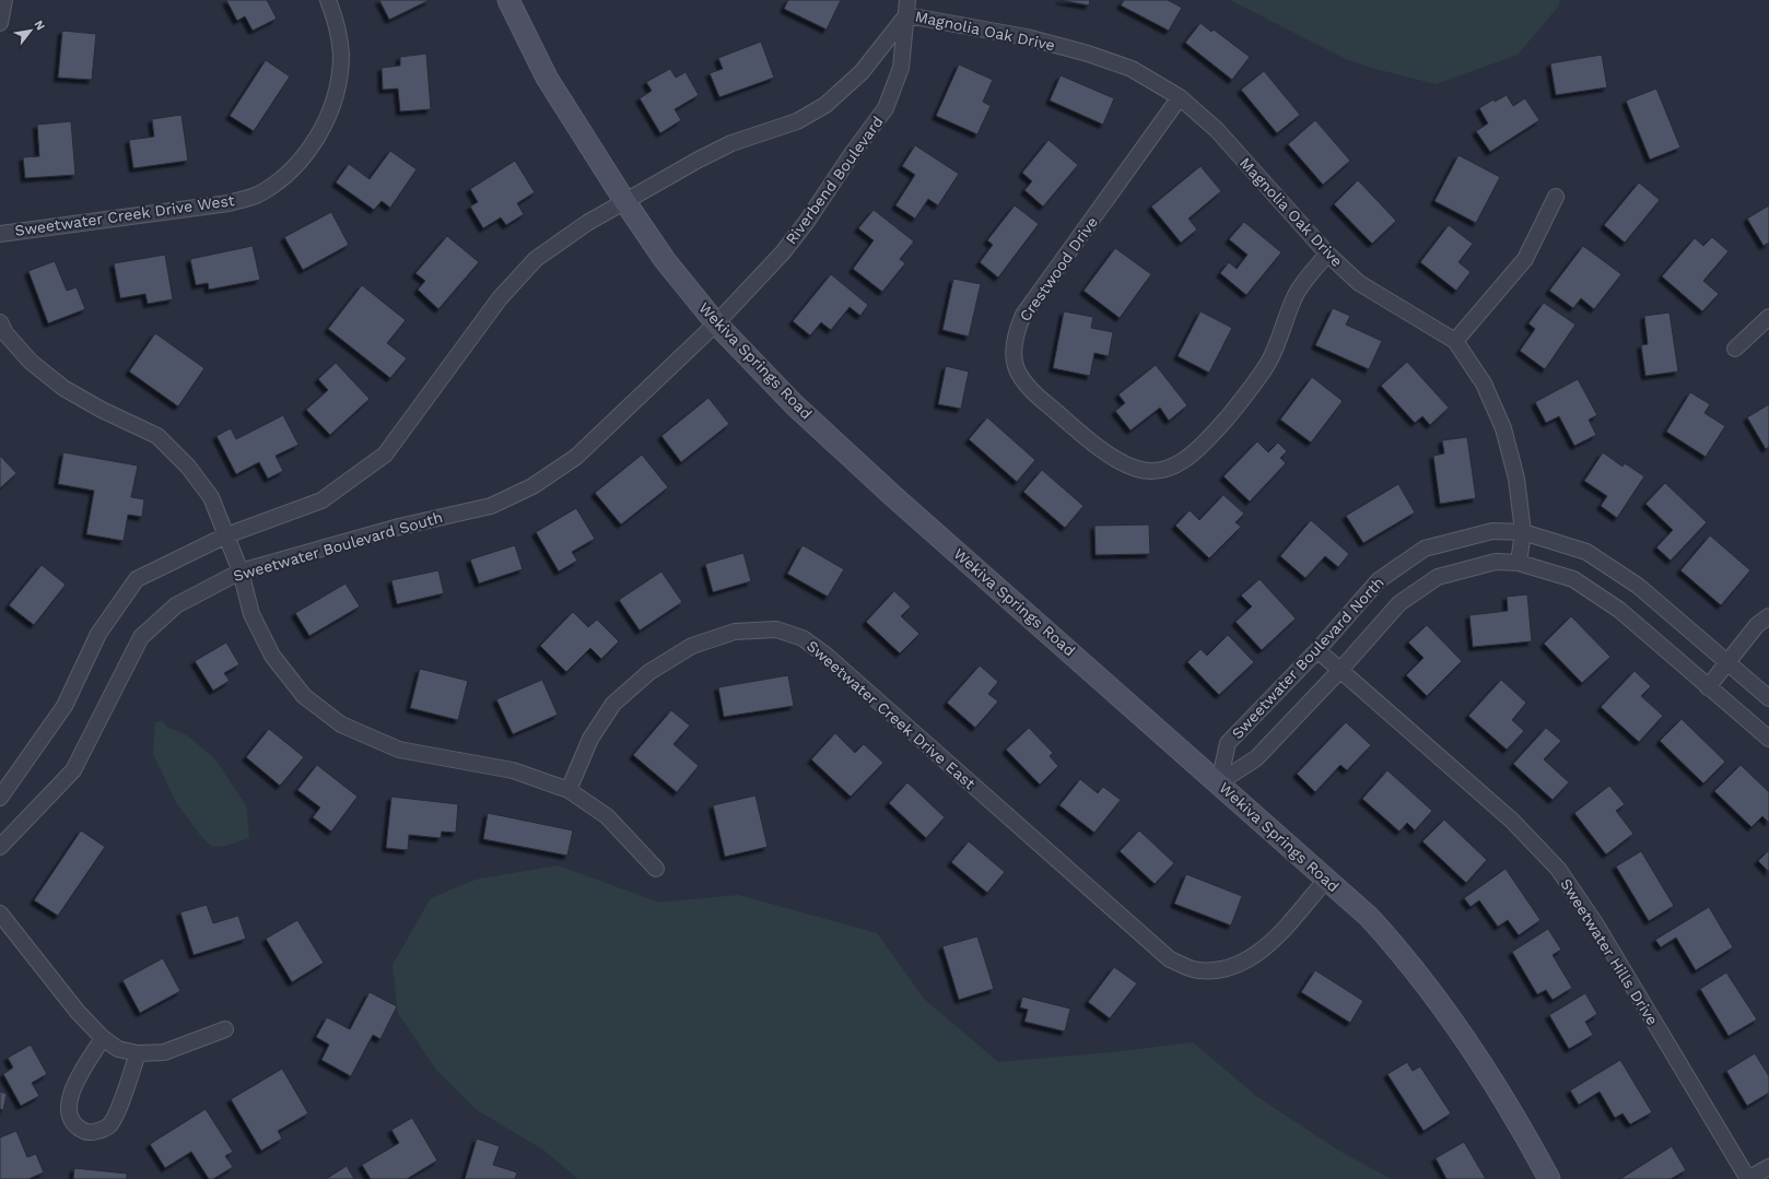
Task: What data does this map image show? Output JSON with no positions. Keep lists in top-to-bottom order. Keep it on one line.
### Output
{"streets":{"main road":["Wekiva Springs Road"],"street":["Magnolia Oak Drive","Riverbend Boulevard","Sweetwater Creek Drive West","Crestwood Drive","Sweetwater Boulevard South","Sweetwater Boulevard North","Sweetwater Creek Drive East","Sweetwater Hills Drive"]},"crossings":[["Magnolia Oak Drive","Riverbend Boulevard"],["Magnolia Oak Drive","Crestwood Drive"],["Magnolia Oak Drive","Sweetwater Boulevard North"],["Riverbend Boulevard","Wekiva Springs Road"],["Riverbend Boulevard","Sweetwater Boulevard South"],["Wekiva Springs Road","Sweetwater Boulevard South"],["Wekiva Springs Road","Sweetwater Boulevard North"],["Wekiva Springs Road","Sweetwater Creek Drive East"],["Sweetwater Boulevard North","Sweetwater Hills Drive"]],"north":"top right"}
